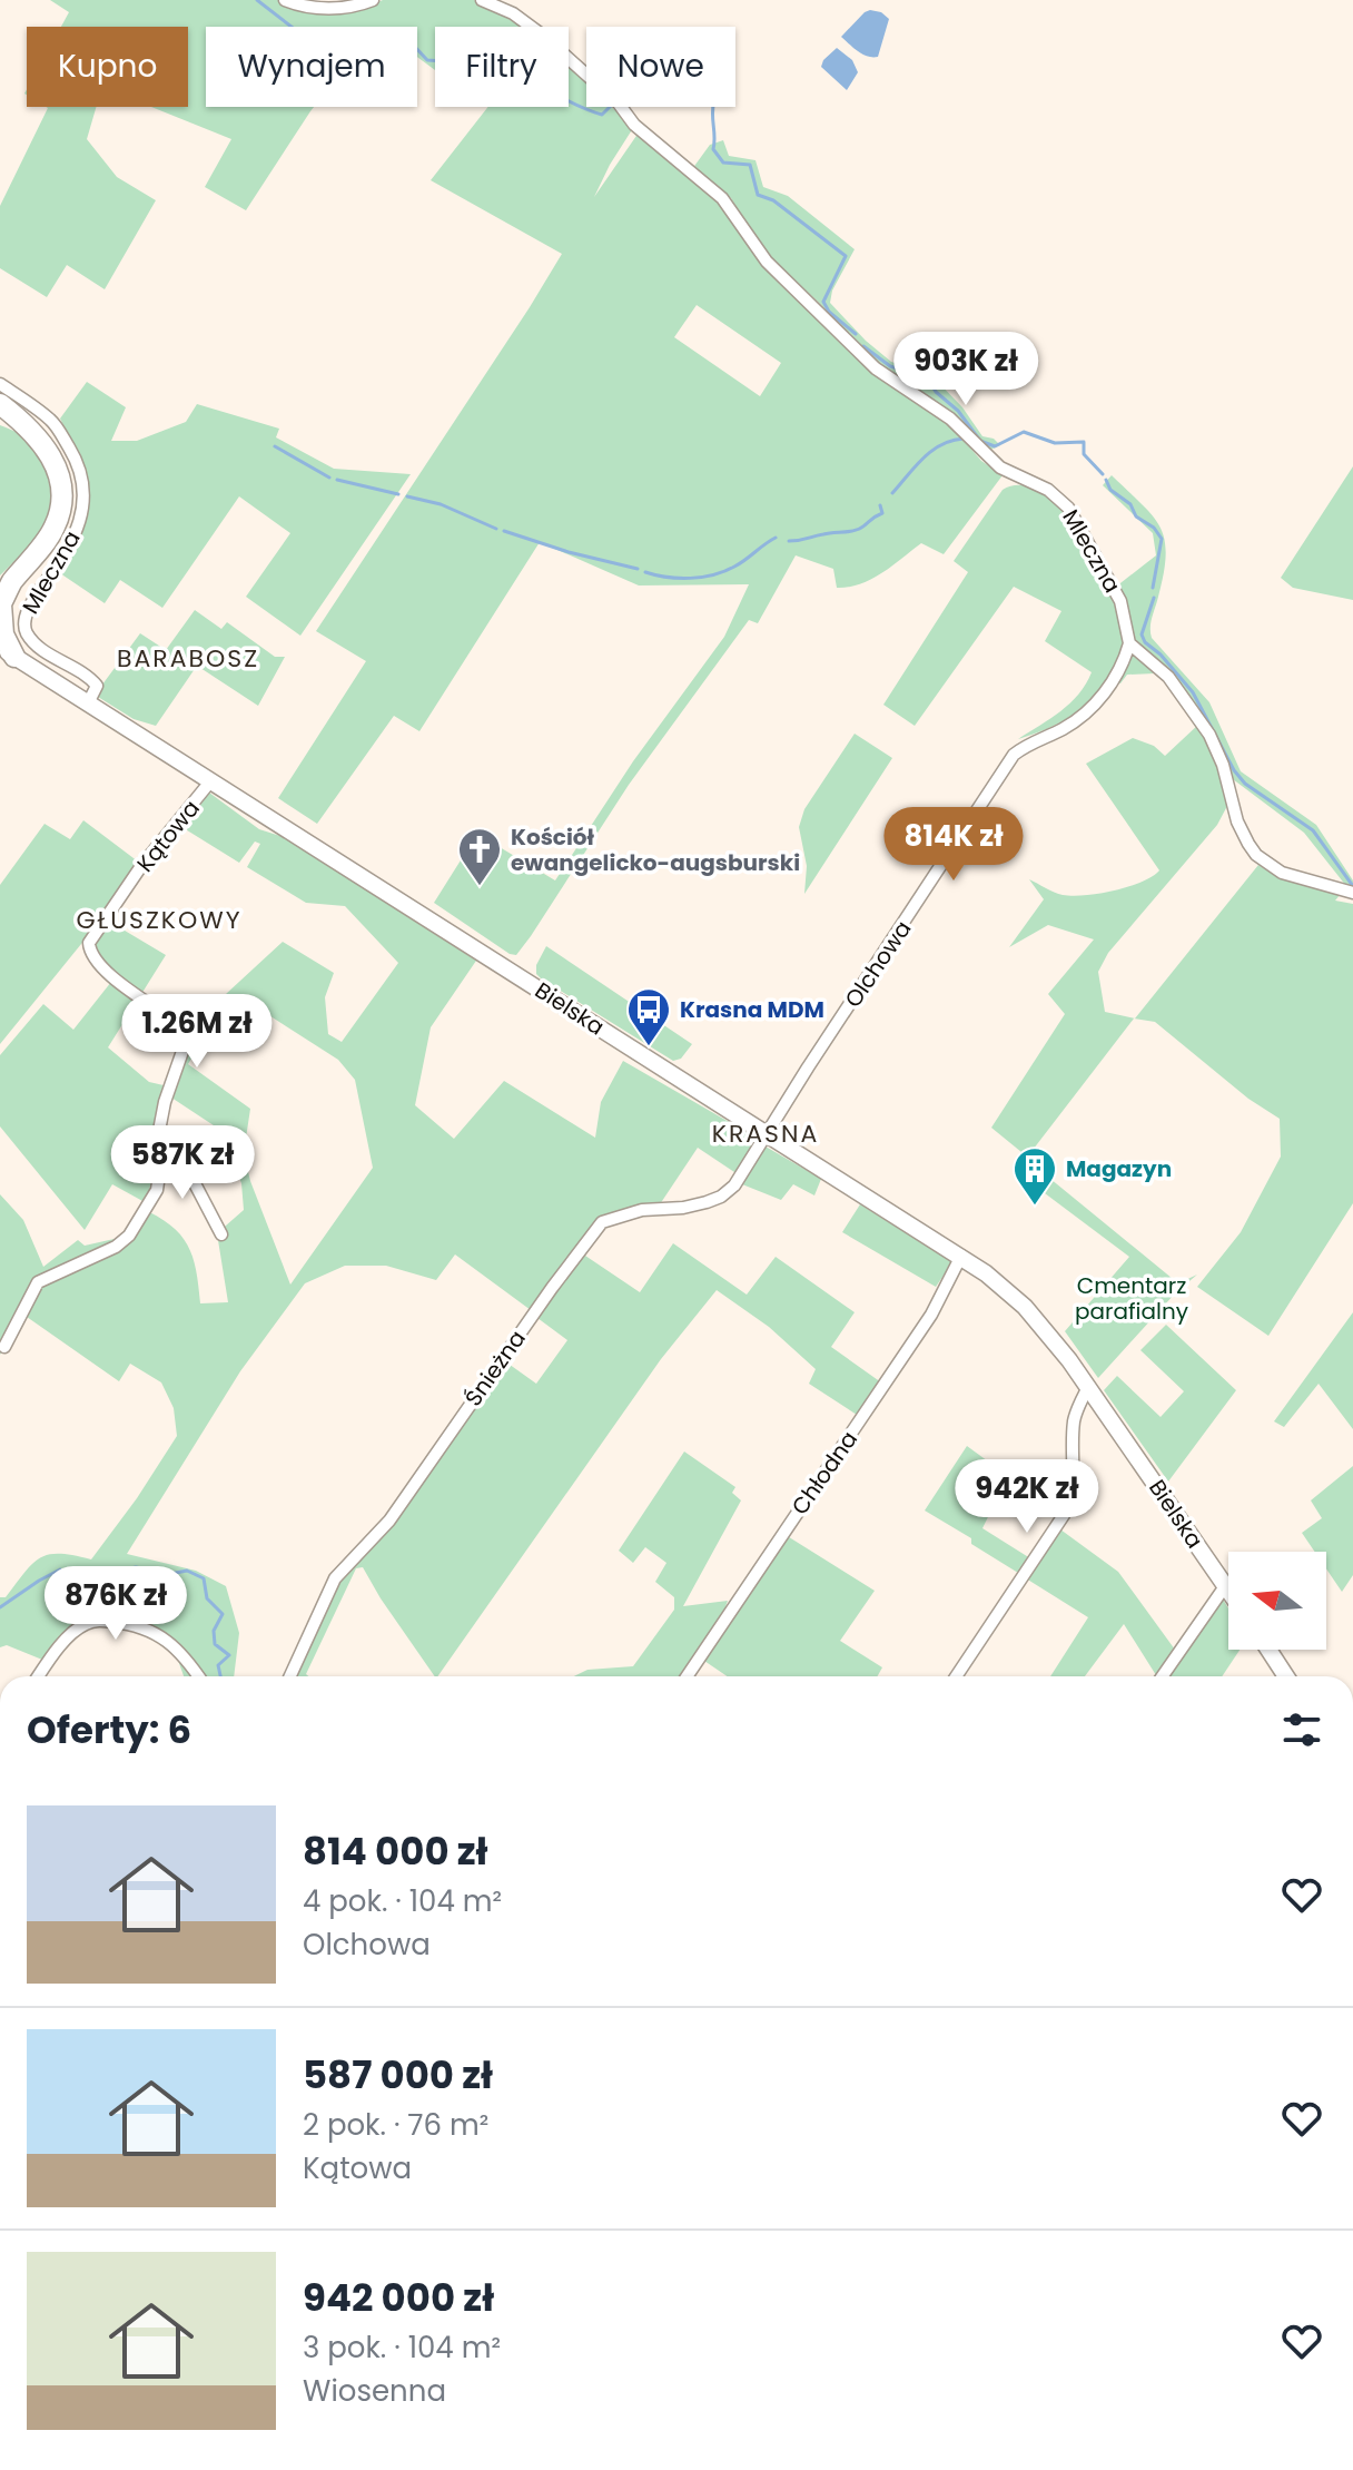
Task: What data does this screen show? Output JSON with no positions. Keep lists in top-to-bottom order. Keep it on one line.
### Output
{"streets":{"street":["Mleczna","Kątowa","Olchowa","Bielska","Śnieżna","Chłodna"]},"crossings":[["Mleczna","Olchowa"],["Mleczna","Bielska"],["Kątowa","Bielska"],["Olchowa","Bielska"],["Olchowa","Śnieżna"],["Bielska","Śnieżna"],["Bielska","Chłodna"]],"districts":["BARABOSZ","GŁUSZKOWY","KRASNA"],"parks":["Cmentarz parafialny"],"places":{"church":["Kościół ewangelicko-augsburski"],"bus stop":["Krasna MDM"],"building":["Magazyn"]},"north":"left","page":{"chip":["Kupno","Wynajem","Filtry","Nowe"],"price":["903K zł","814K zł","1.26M zł","587K zł","942K zł","876K zł"],"heading":"Oferty: 6","list":[{"name":"814 000 zł","note":"4 pok. · 104 m² · Olchowa"},{"name":"587 000 zł","note":"2 pok. · 76 m² · Kątowa"},{"name":"942 000 zł","note":"3 pok. · 104 m² · Wiosenna"}]}}
